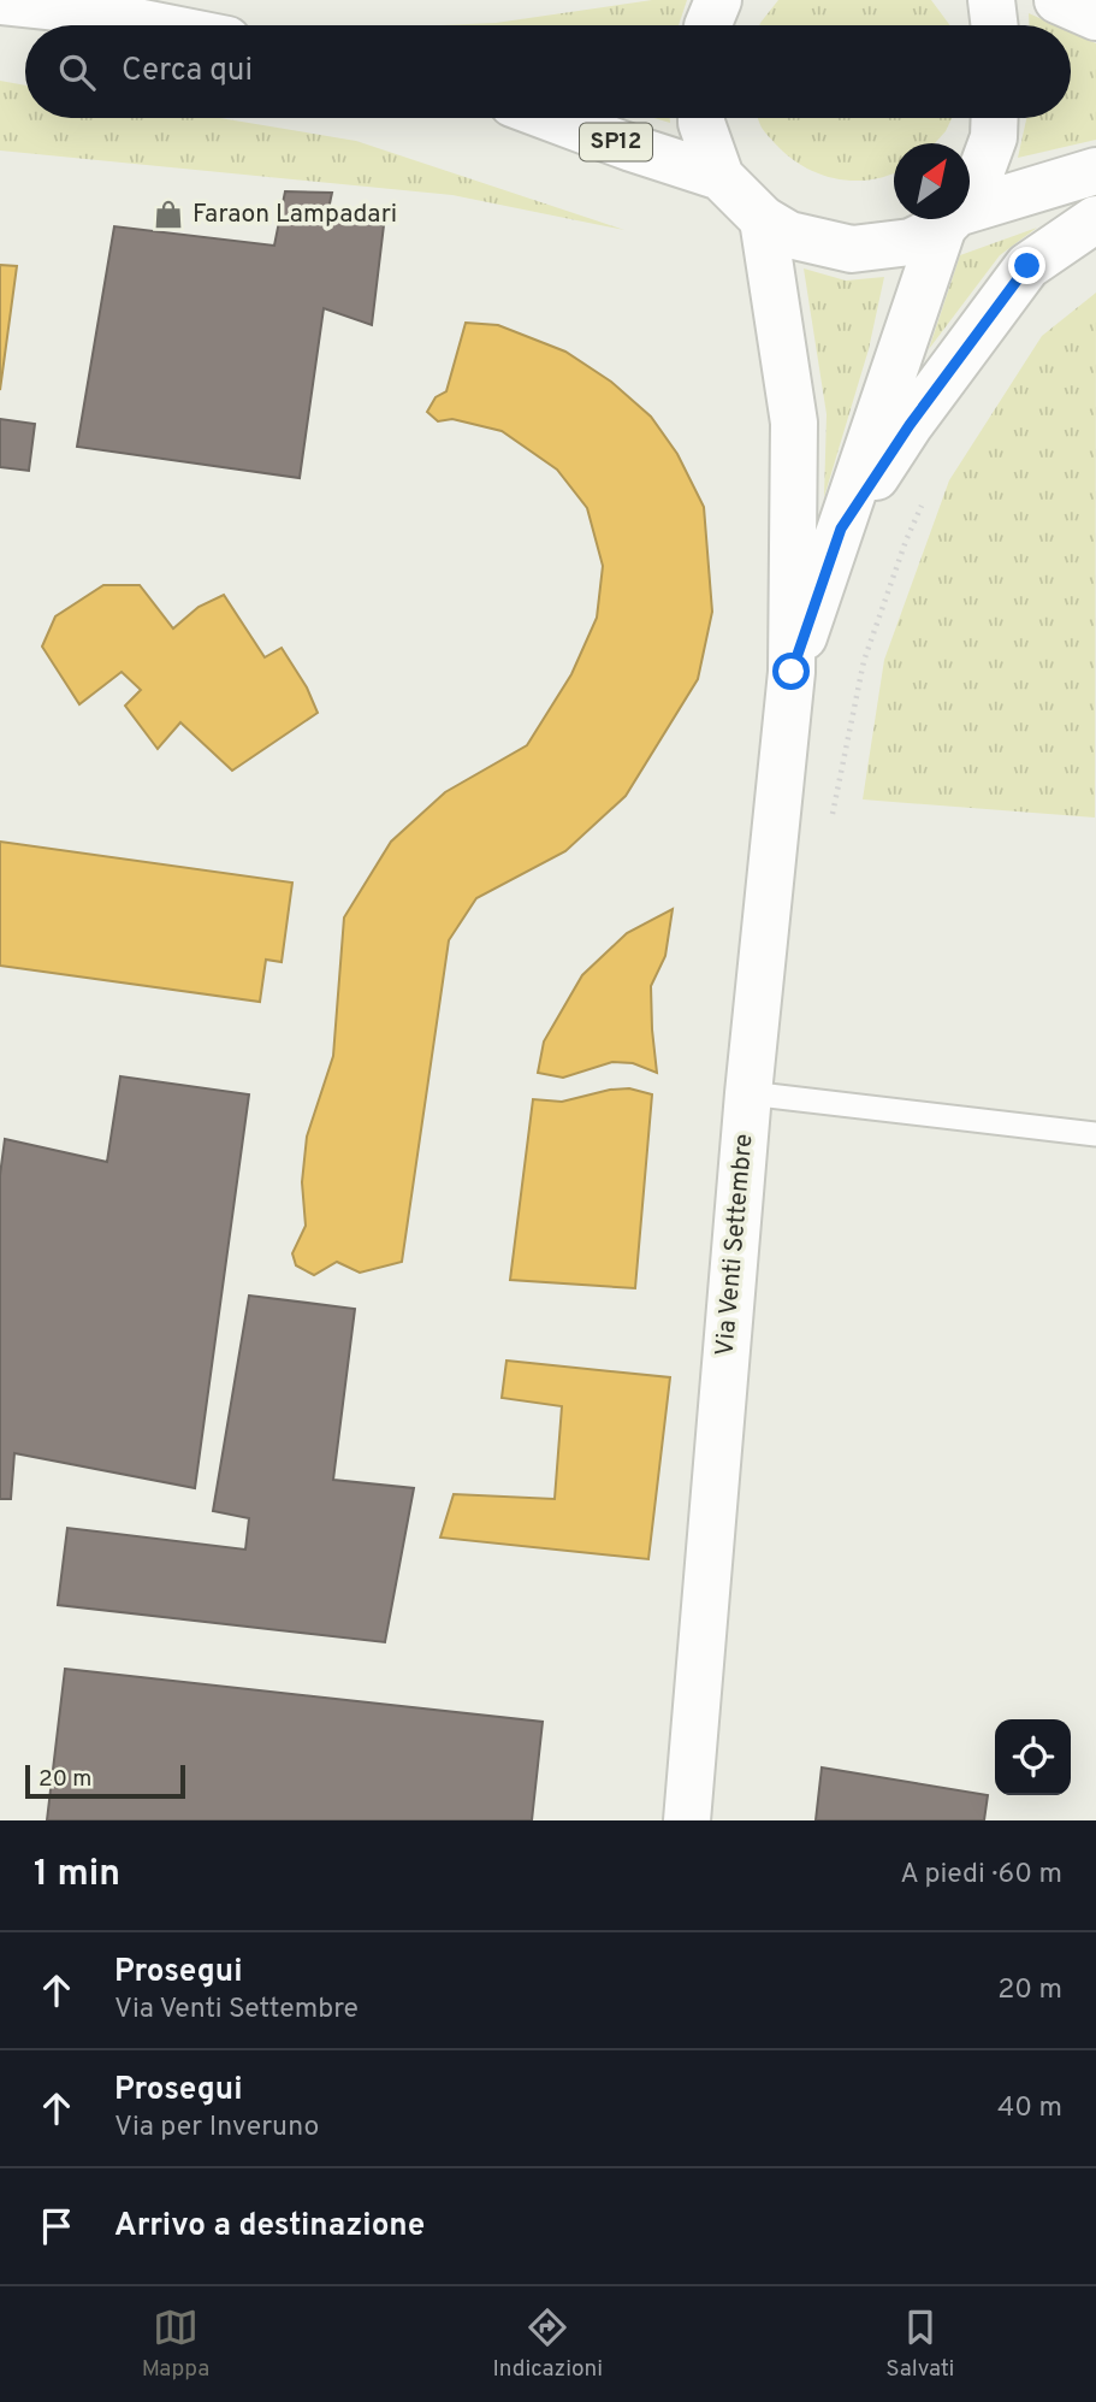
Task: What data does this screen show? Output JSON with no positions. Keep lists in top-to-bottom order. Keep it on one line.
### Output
{"streets":{"street":["SP12","Via Venti Settembre"]},"places":{"shop":["Faraon Lampadari"]},"scale_bar":"20 m","north":"top right","page":{"search":"Cerca qui","scale":"20 m","heading":["1 min","A piedi · 60 m"],"list":[["Prosegui","Via Venti Settembre","20 m"],["Prosegui","Via per Inveruno","40 m"],"Arrivo a destinazione"],"nav":["Mappa","Indicazioni","Salvati"]}}
